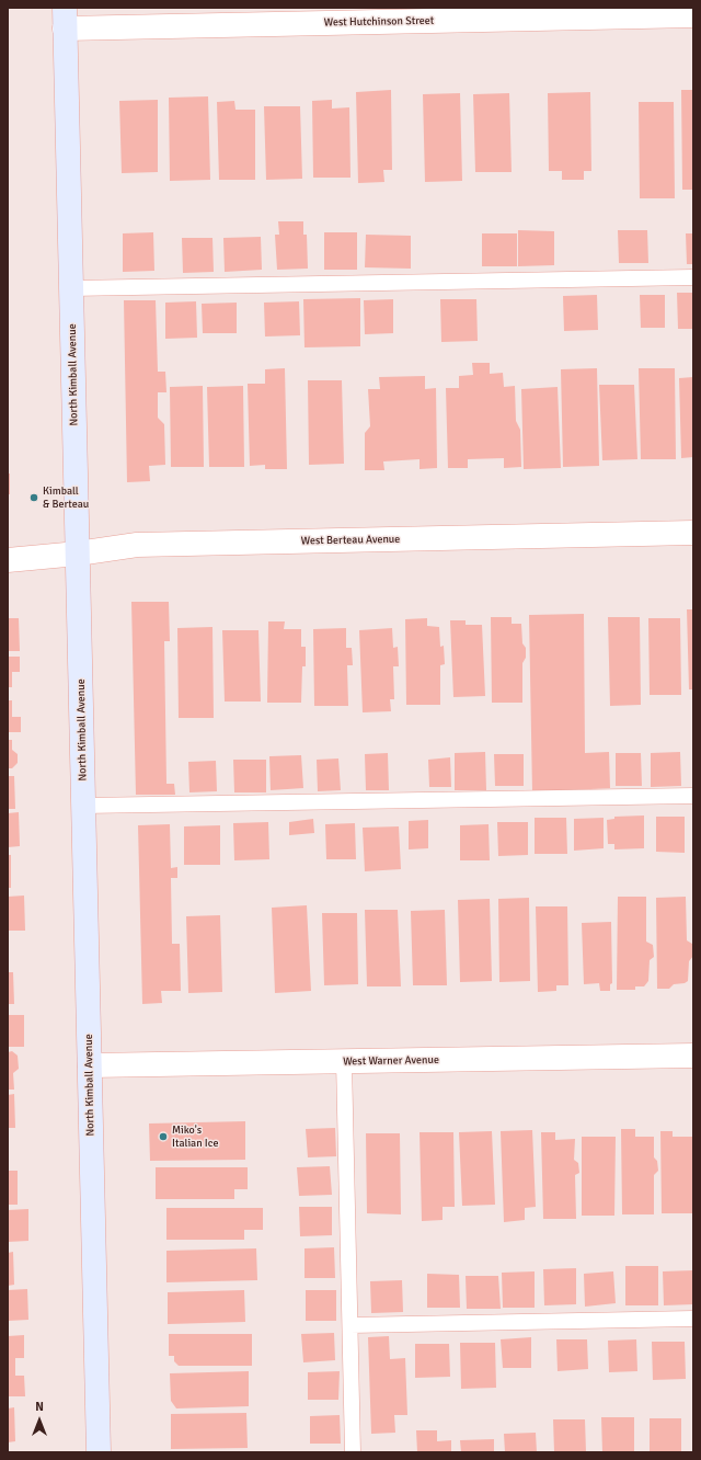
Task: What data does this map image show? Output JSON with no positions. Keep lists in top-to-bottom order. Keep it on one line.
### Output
{"streets":{"street":["West Hutchinson Street","North Kimball Avenue","West Berteau Avenue","West Warner Avenue"]},"crossings":[["West Hutchinson Street","North Kimball Avenue"],["North Kimball Avenue","West Berteau Avenue"],["North Kimball Avenue","West Warner Avenue"]],"places":["Kimball & Berteau","Miko's Italian Ice"],"north":"top"}
